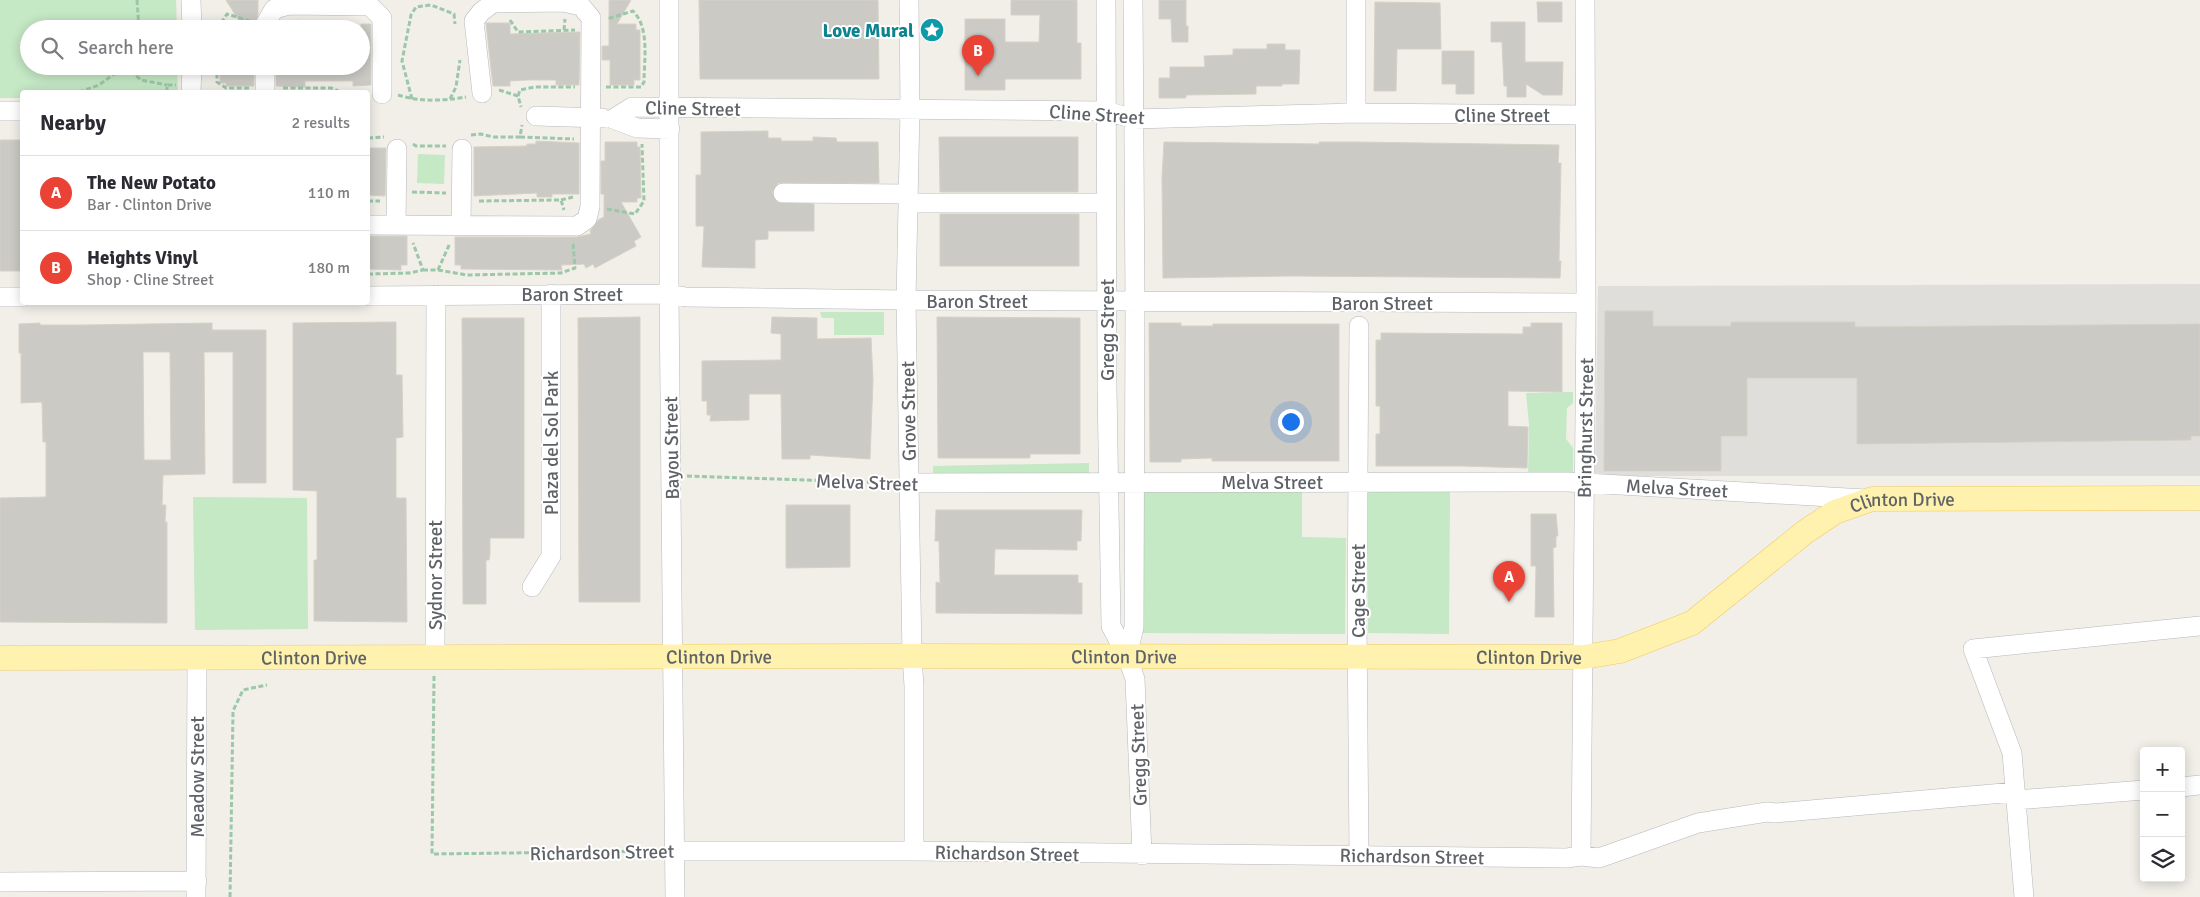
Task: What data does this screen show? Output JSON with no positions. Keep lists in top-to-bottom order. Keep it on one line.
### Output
{"streets":{"main road":["Clinton Drive"],"street":["Cline Street","Baron Street","Gregg Street","Grove Street","Bringhurst Street","Plaza del Sol Park","Bayou Street","Melva Street","Sydnor Street","Cage Street","Meadow Street","Richardson Street"]},"crossings":[["Cline Street","Gregg Street"],["Cline Street","Grove Street"],["Cline Street","Bringhurst Street"],["Cline Street","Bayou Street"],["Baron Street","Gregg Street"],["Baron Street","Grove Street"],["Baron Street","Bringhurst Street"],["Baron Street","Plaza del Sol Park"],["Baron Street","Bayou Street"],["Baron Street","Sydnor Street"],["Gregg Street","Melva Street"],["Gregg Street","Clinton Drive"],["Gregg Street","Richardson Street"],["Grove Street","Melva Street"],["Grove Street","Clinton Drive"],["Grove Street","Richardson Street"],["Bringhurst Street","Melva Street"],["Bringhurst Street","Clinton Drive"],["Bringhurst Street","Richardson Street"],["Bayou Street","Melva Street"],["Bayou Street","Clinton Drive"],["Bayou Street","Richardson Street"],["Melva Street","Clinton Drive"],["Melva Street","Cage Street"],["Clinton Drive","Sydnor Street"],["Clinton Drive","Cage Street"],["Clinton Drive","Meadow Street"],["Sydnor Street","Richardson Street"],["Cage Street","Richardson Street"]],"places":{"place":["Love Mural"]},"page":{"search":"Search here","pins":["B","A"],"heading":["Nearby","2 results"],"list":[{"mark":"A","name":"The New Potato","note":"Bar · Clinton Drive","value":"110 m"},{"mark":"B","name":"Heights Vinyl","note":"Shop · Cline Street","value":"180 m"}],"map_buttons":["+","−"]}}
